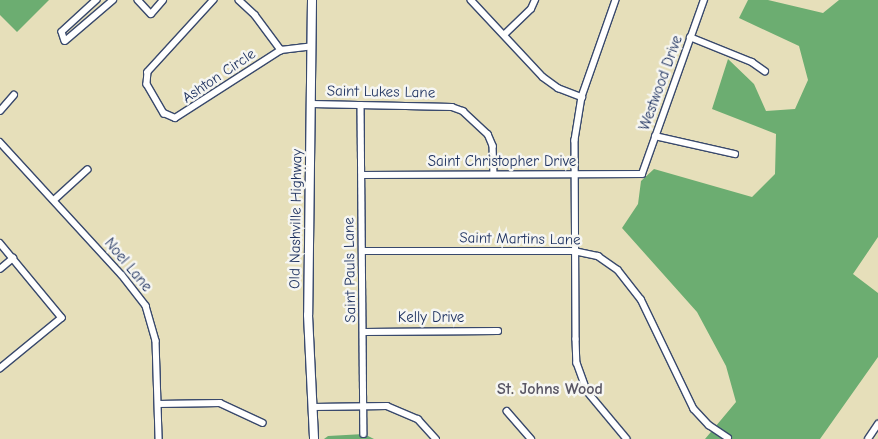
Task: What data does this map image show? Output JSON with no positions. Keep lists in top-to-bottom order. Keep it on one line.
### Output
{"streets":{"main road":["Old Nashville Highway"],"street":["Ashton Circle","Westwood Drive","Saint Lukes Lane","Saint Christopher Drive","Saint Martins Lane","Noel Lane","Saint Pauls Lane","Kelly Drive"]},"crossings":[["Ashton Circle","Old Nashville Highway"],["Westwood Drive","Saint Christopher Drive"],["Saint Lukes Lane","Saint Christopher Drive"],["Saint Lukes Lane","Old Nashville Highway"],["Saint Lukes Lane","Saint Pauls Lane"],["Saint Christopher Drive","Saint Pauls Lane"],["Saint Martins Lane","Saint Pauls Lane"],["Saint Pauls Lane","Kelly Drive"]],"districts":["St. Johns Wood"]}
